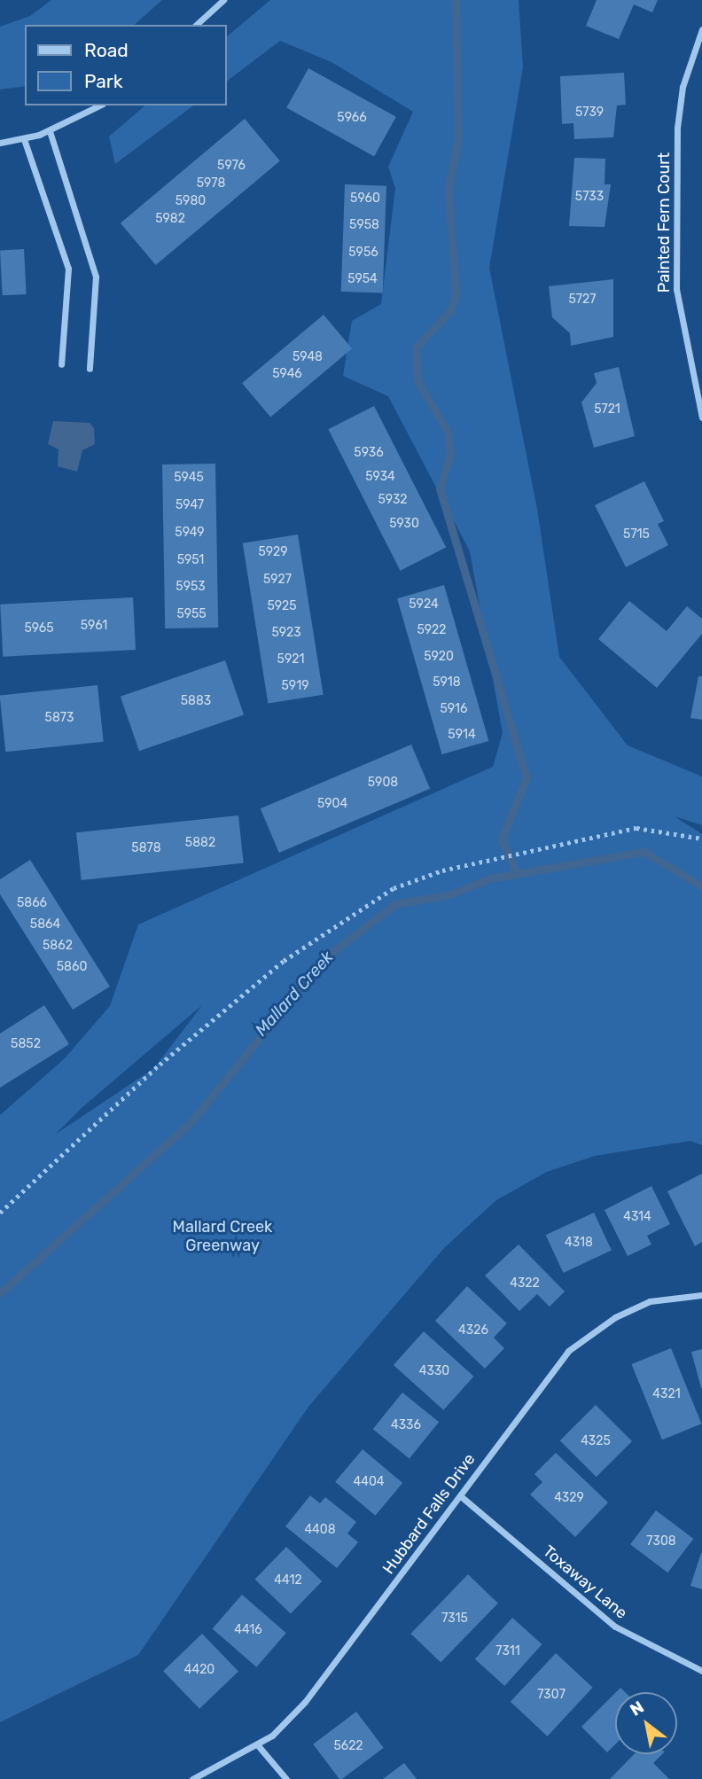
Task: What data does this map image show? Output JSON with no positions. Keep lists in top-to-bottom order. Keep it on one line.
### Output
{"streets":{"street":["Painted Fern Court","Hubbard Falls Drive","Toxaway Lane"]},"crossings":[["Hubbard Falls Drive","Toxaway Lane"]],"water":["Mallard Creek"],"parks":["Mallard Creek Greenway"],"house_numbers":["5739","5966","5976","5978","5733","5960","5980","5982","5958","5956","5954","5727","5948","5946","5721","5936","5934","5945","5932","5947","5930","5949","5715","5929","5951","5927","5953","5924","5925","5955","5961","5965","5922","5923","5920","5921","5918","5919","5883","5916","5873","5914","5908","5904","5882","5878","5866","5864","5862","5860","5852","4314","4318","4322","4326","4330","4321","4336","4325","4404","4329","4408","7308","4412","7315","4416","7311","4420","7307","5622"],"legend":["Road","Park"],"north":"top left"}
